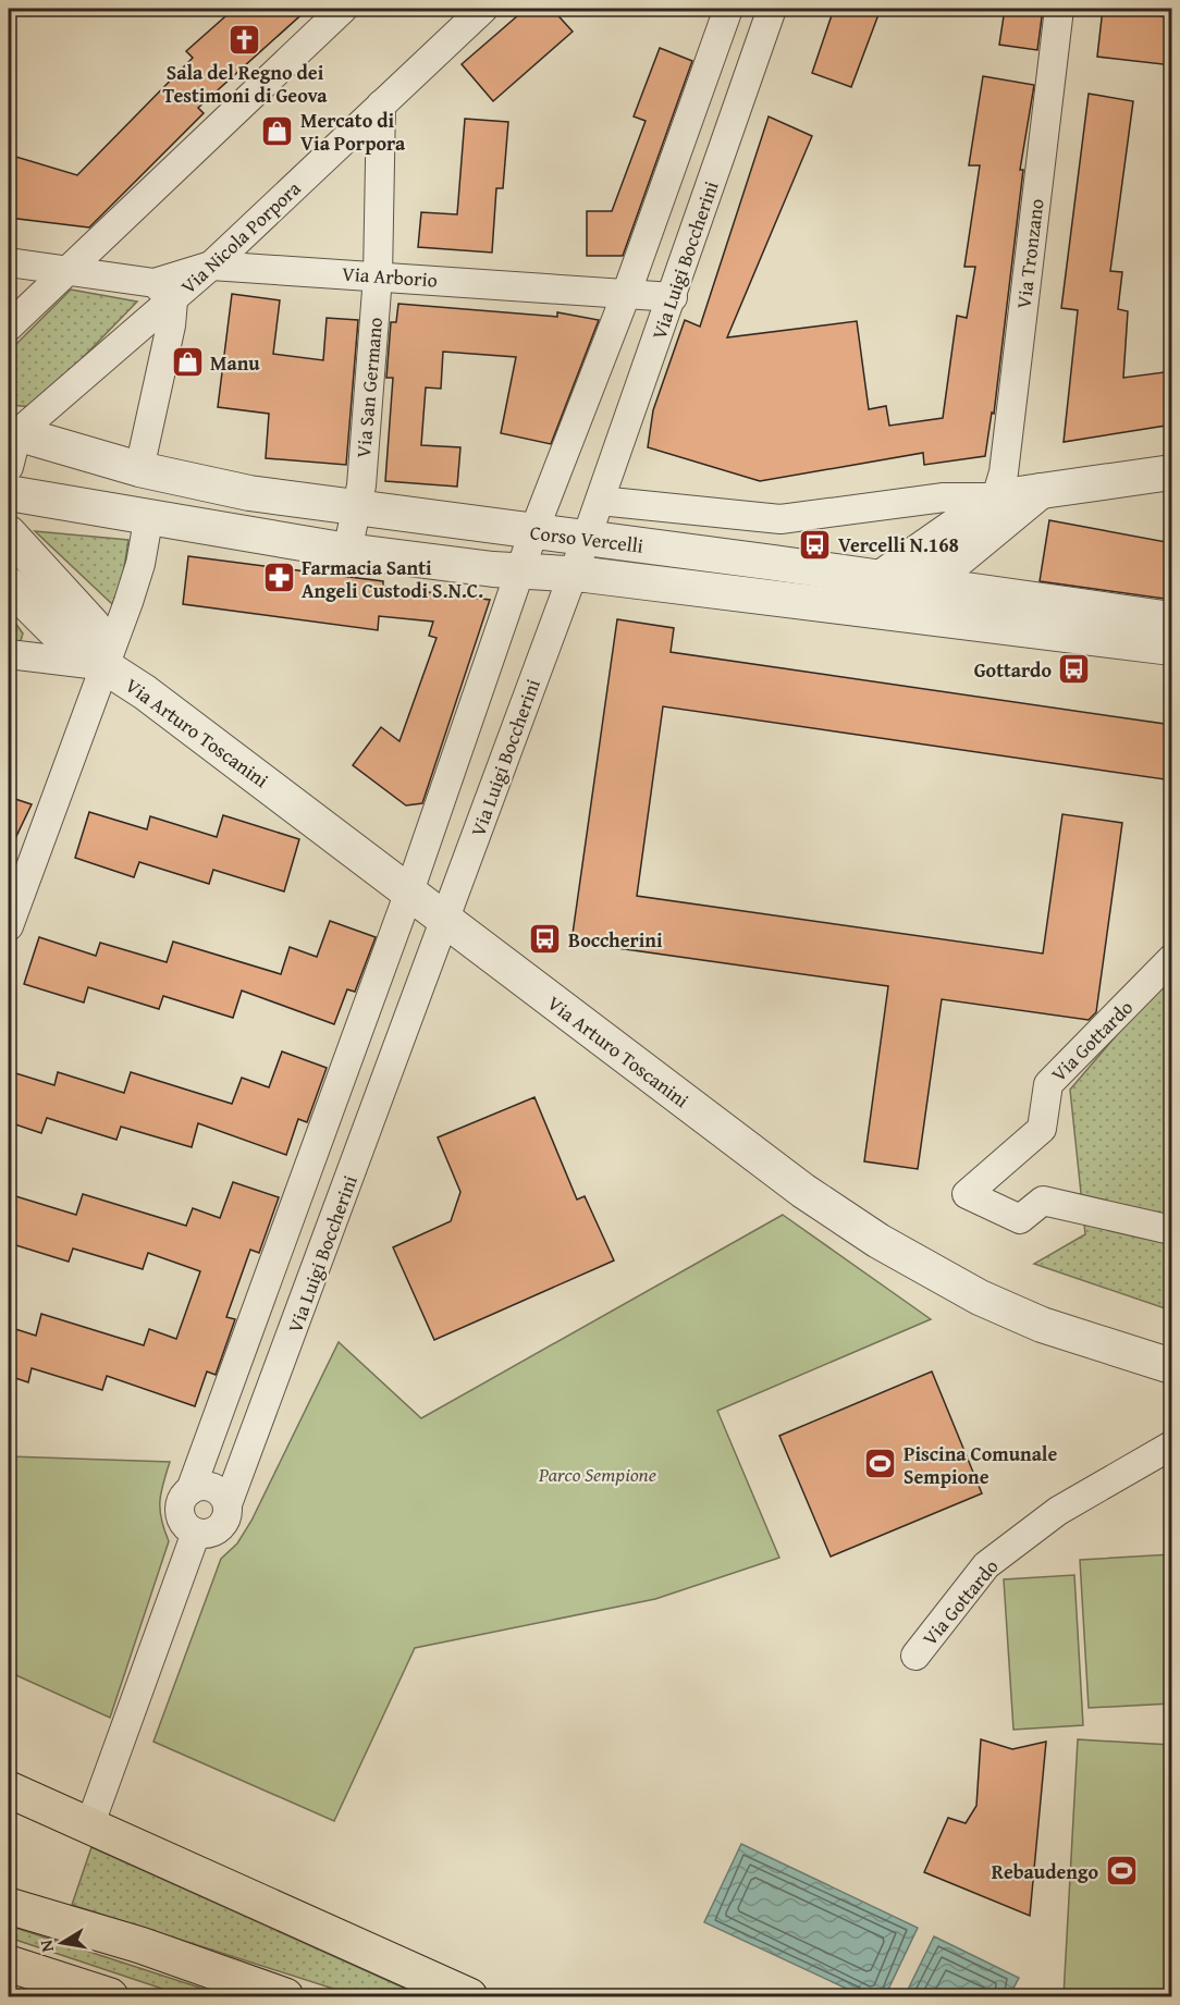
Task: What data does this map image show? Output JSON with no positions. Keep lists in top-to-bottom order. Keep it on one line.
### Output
{"streets":{"street":["Via Nicola Porpora","Via Tronzano","Via Luigi Boccherini","Via Arborio","Via San Germano","Corso Vercelli","Via Arturo Toscanini","Via Gottardo"]},"crossings":[["Via Nicola Porpora","Via Arborio"],["Via Nicola Porpora","Via San Germano"],["Via Nicola Porpora","Corso Vercelli"],["Via Tronzano","Corso Vercelli"],["Via Luigi Boccherini","Via Arborio"],["Via Luigi Boccherini","Corso Vercelli"],["Via Luigi Boccherini","Via Arturo Toscanini"],["Via Arborio","Via San Germano"],["Via San Germano","Corso Vercelli"]],"parks":["Parco Sempione"],"places":{"church":["Sala del Regno dei Testimoni di Geova"],"shop":["Mercato di Via Porpora","Manu"],"bus stop":["Vercelli N.168","Gottardo","Boccherini"],"pharmacy":["Farmacia Santi Angeli Custodi S.N.C."],"sports":["Piscina Comunale Sempione","Rebaudengo"]},"north":"left"}
